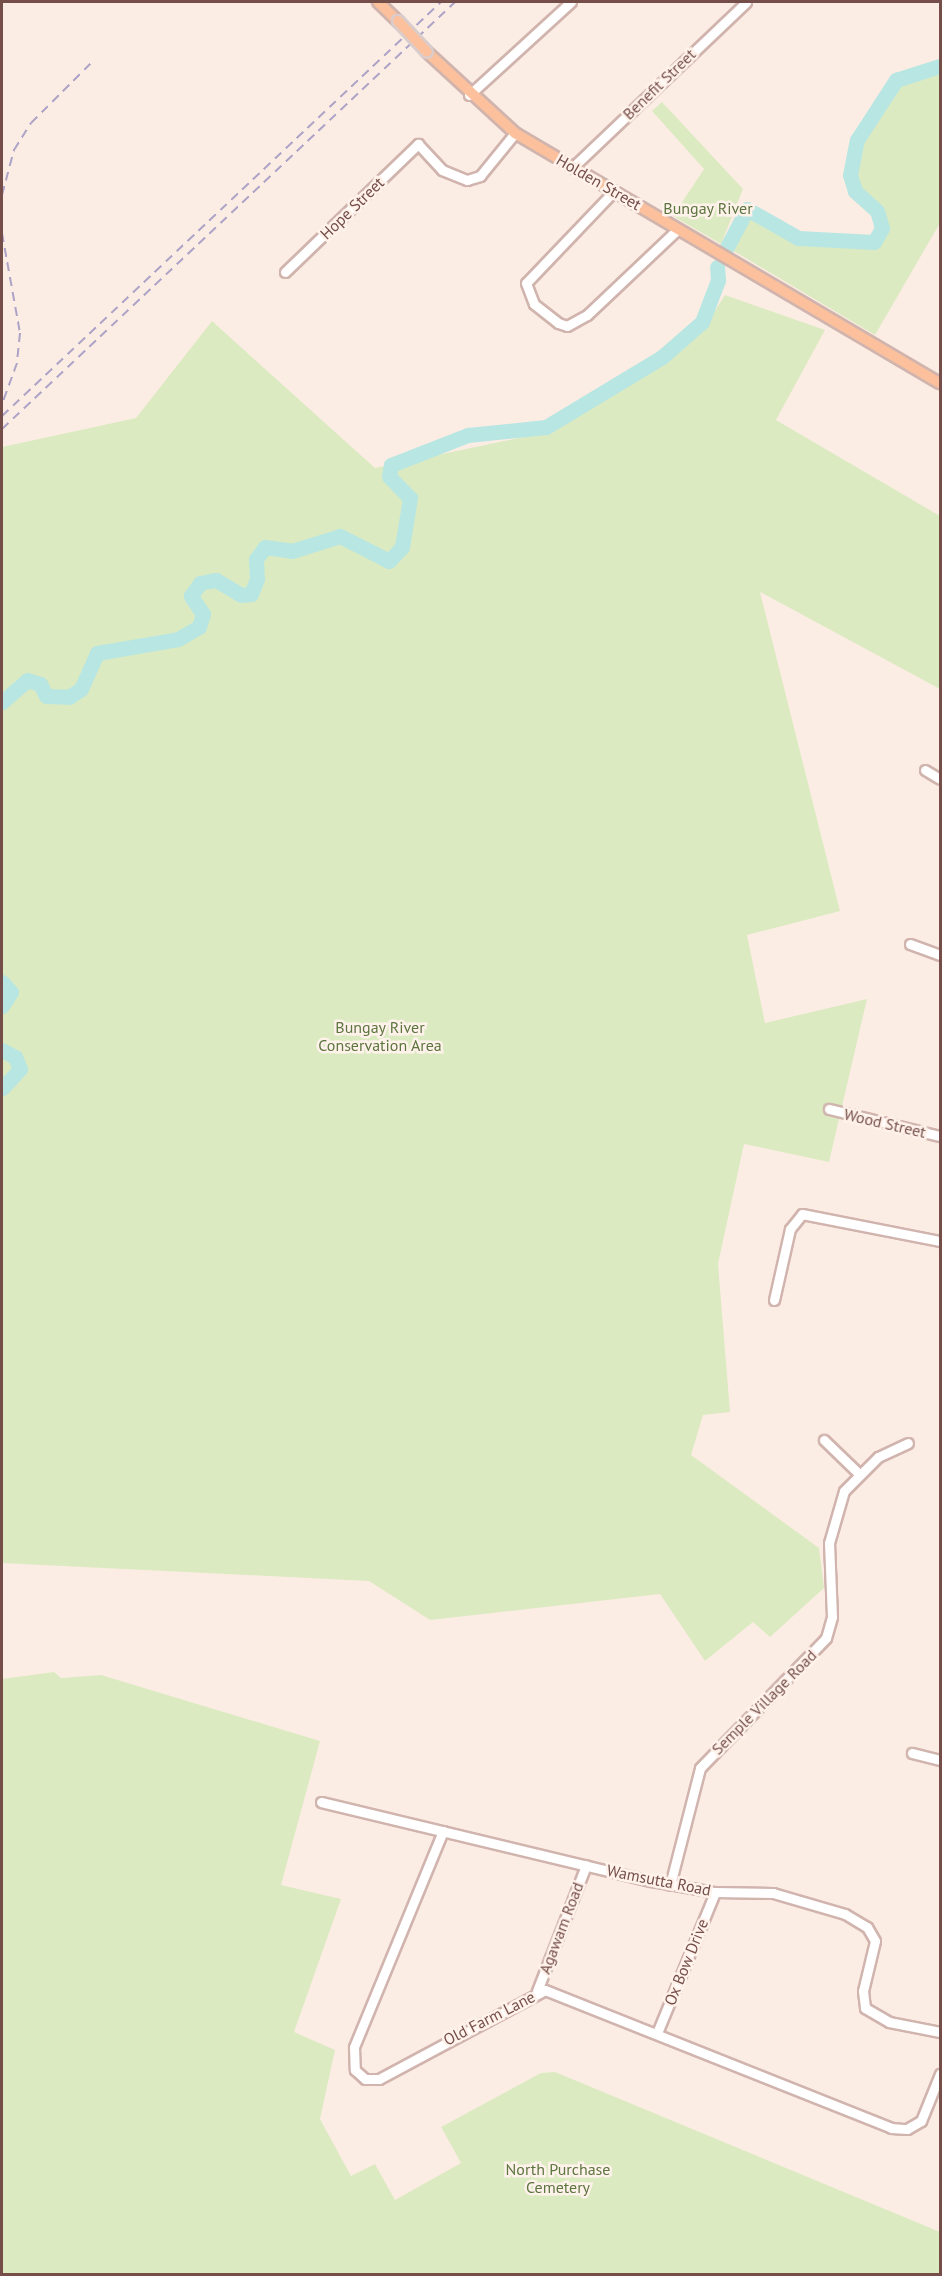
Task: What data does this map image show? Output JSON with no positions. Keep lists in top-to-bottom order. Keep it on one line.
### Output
{"streets":{"main road":["Holden Street"],"street":["Benefit Street","Hope Street","Wood Street","Semple Village Road","Wamsutta Road","Agawam Road","Ox Bow Drive","Old Farm Lane"]},"crossings":[["Benefit Street","Holden Street"],["Holden Street","Hope Street"],["Semple Village Road","Wamsutta Road"],["Wamsutta Road","Agawam Road"],["Wamsutta Road","Ox Bow Drive"],["Wamsutta Road","Old Farm Lane"],["Agawam Road","Old Farm Lane"],["Ox Bow Drive","Old Farm Lane"]],"parks":["Bungay River","Bungay River Conservation Area","North Purchase Cemetery"]}
